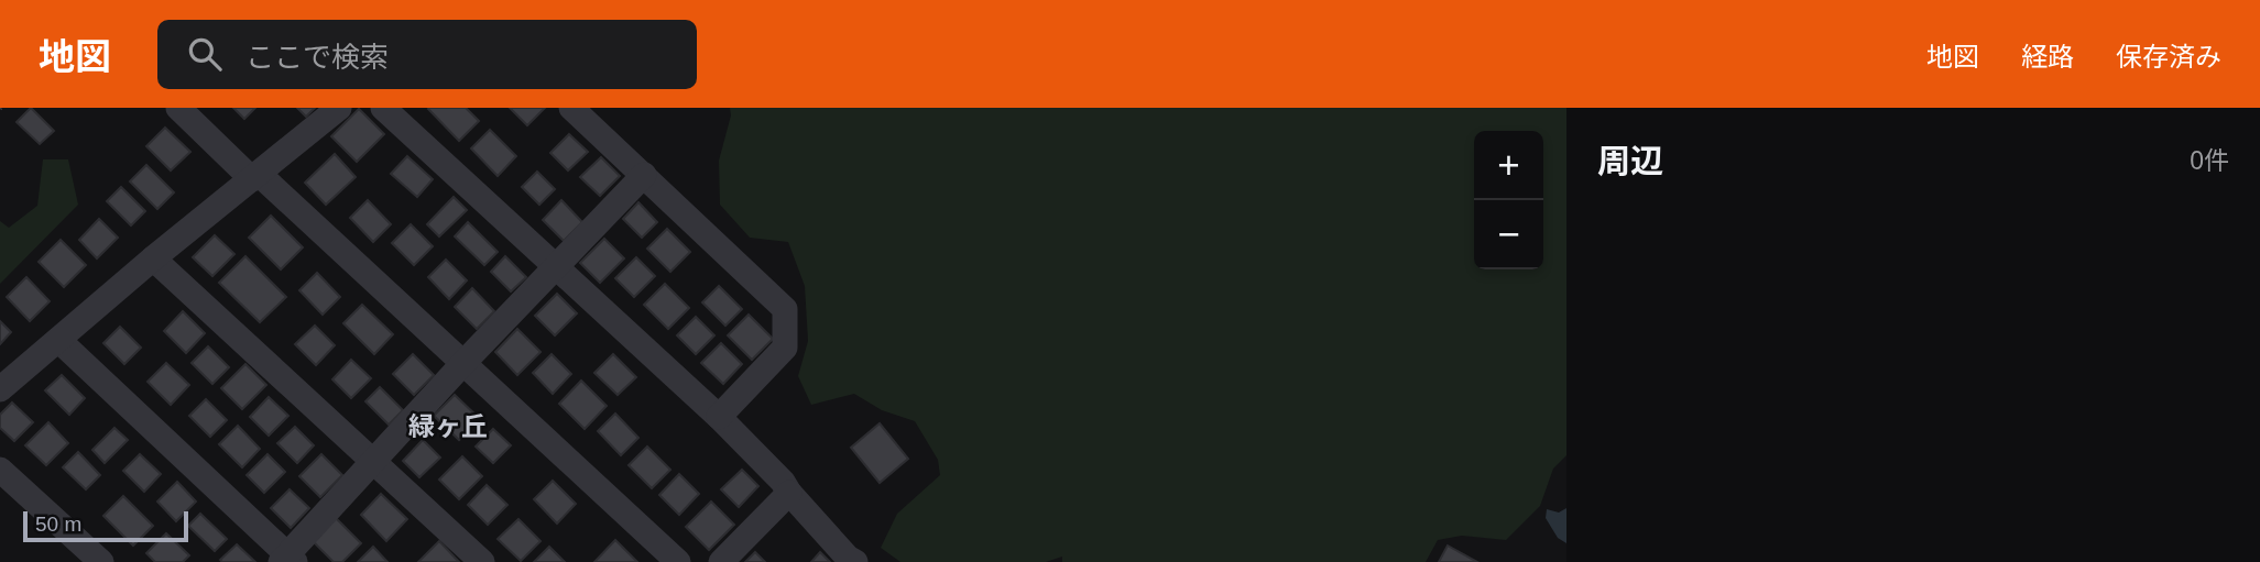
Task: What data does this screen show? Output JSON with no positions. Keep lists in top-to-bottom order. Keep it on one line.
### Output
{"districts":["緑ヶ丘"],"scale_bar":"50 m","page":{"header":"地図","search":"ここで検索","nav":["地図","経路","保存済み"],"heading":["周辺","0件"],"map_buttons":["+","−"],"scale":"50 m"}}
